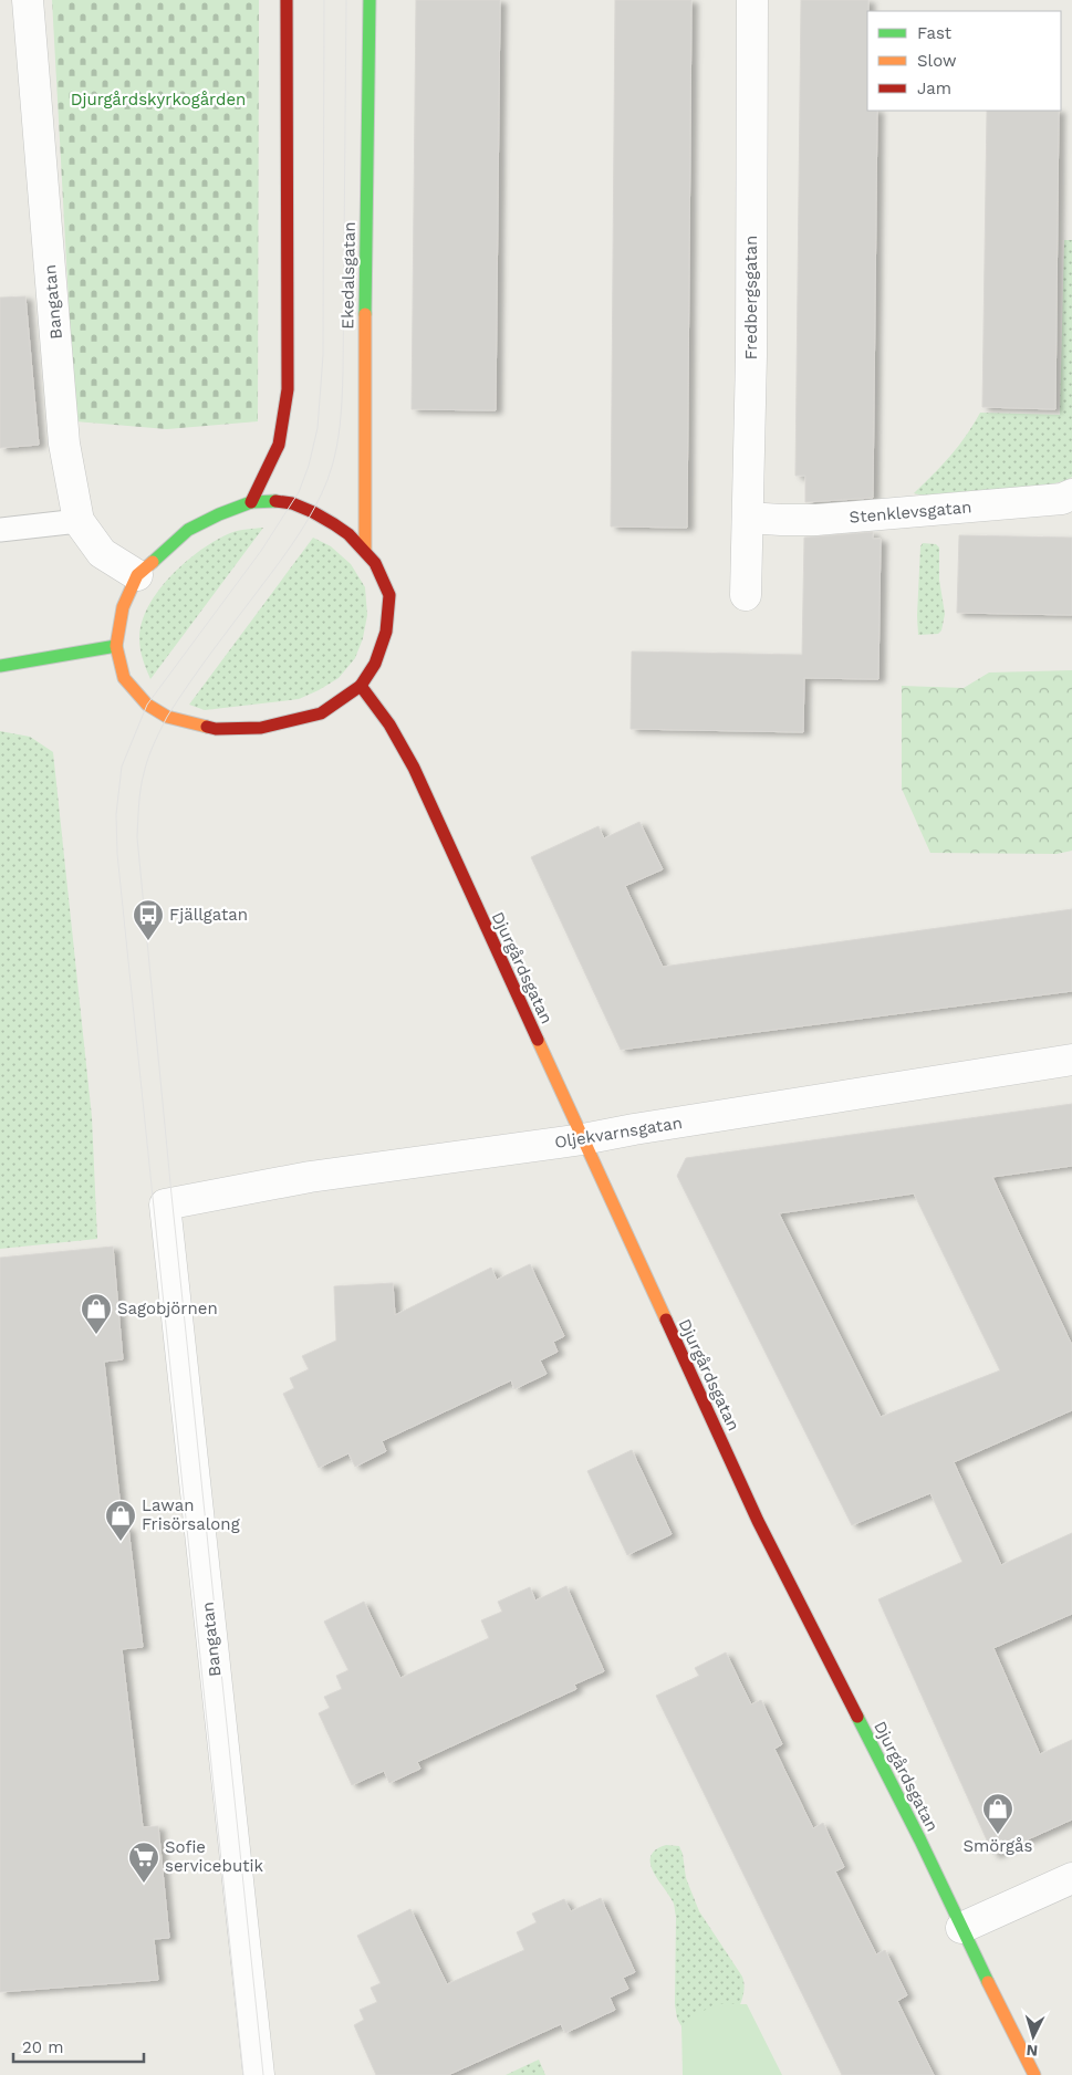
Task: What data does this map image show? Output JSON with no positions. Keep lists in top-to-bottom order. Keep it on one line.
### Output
{"streets":{"street":["Ekedalsgatan","Fredbergsgatan","Bangatan","Stenklevsgatan","Djurgårdsgatan","Oljekvarnsgatan"]},"crossings":[["Fredbergsgatan","Stenklevsgatan"],["Bangatan","Oljekvarnsgatan"],["Djurgårdsgatan","Oljekvarnsgatan"]],"parks":["Djurgårdskyrkogården"],"places":{"bus stop":["Fjällgatan"],"shop":["Sagobjörnen","Lawan Frisörsalong","Smörgås"],"supermarket":["Sofie servicebutik"]},"legend":["Fast","Slow","Jam"],"scale_bar":"20 m","north":"bottom"}
